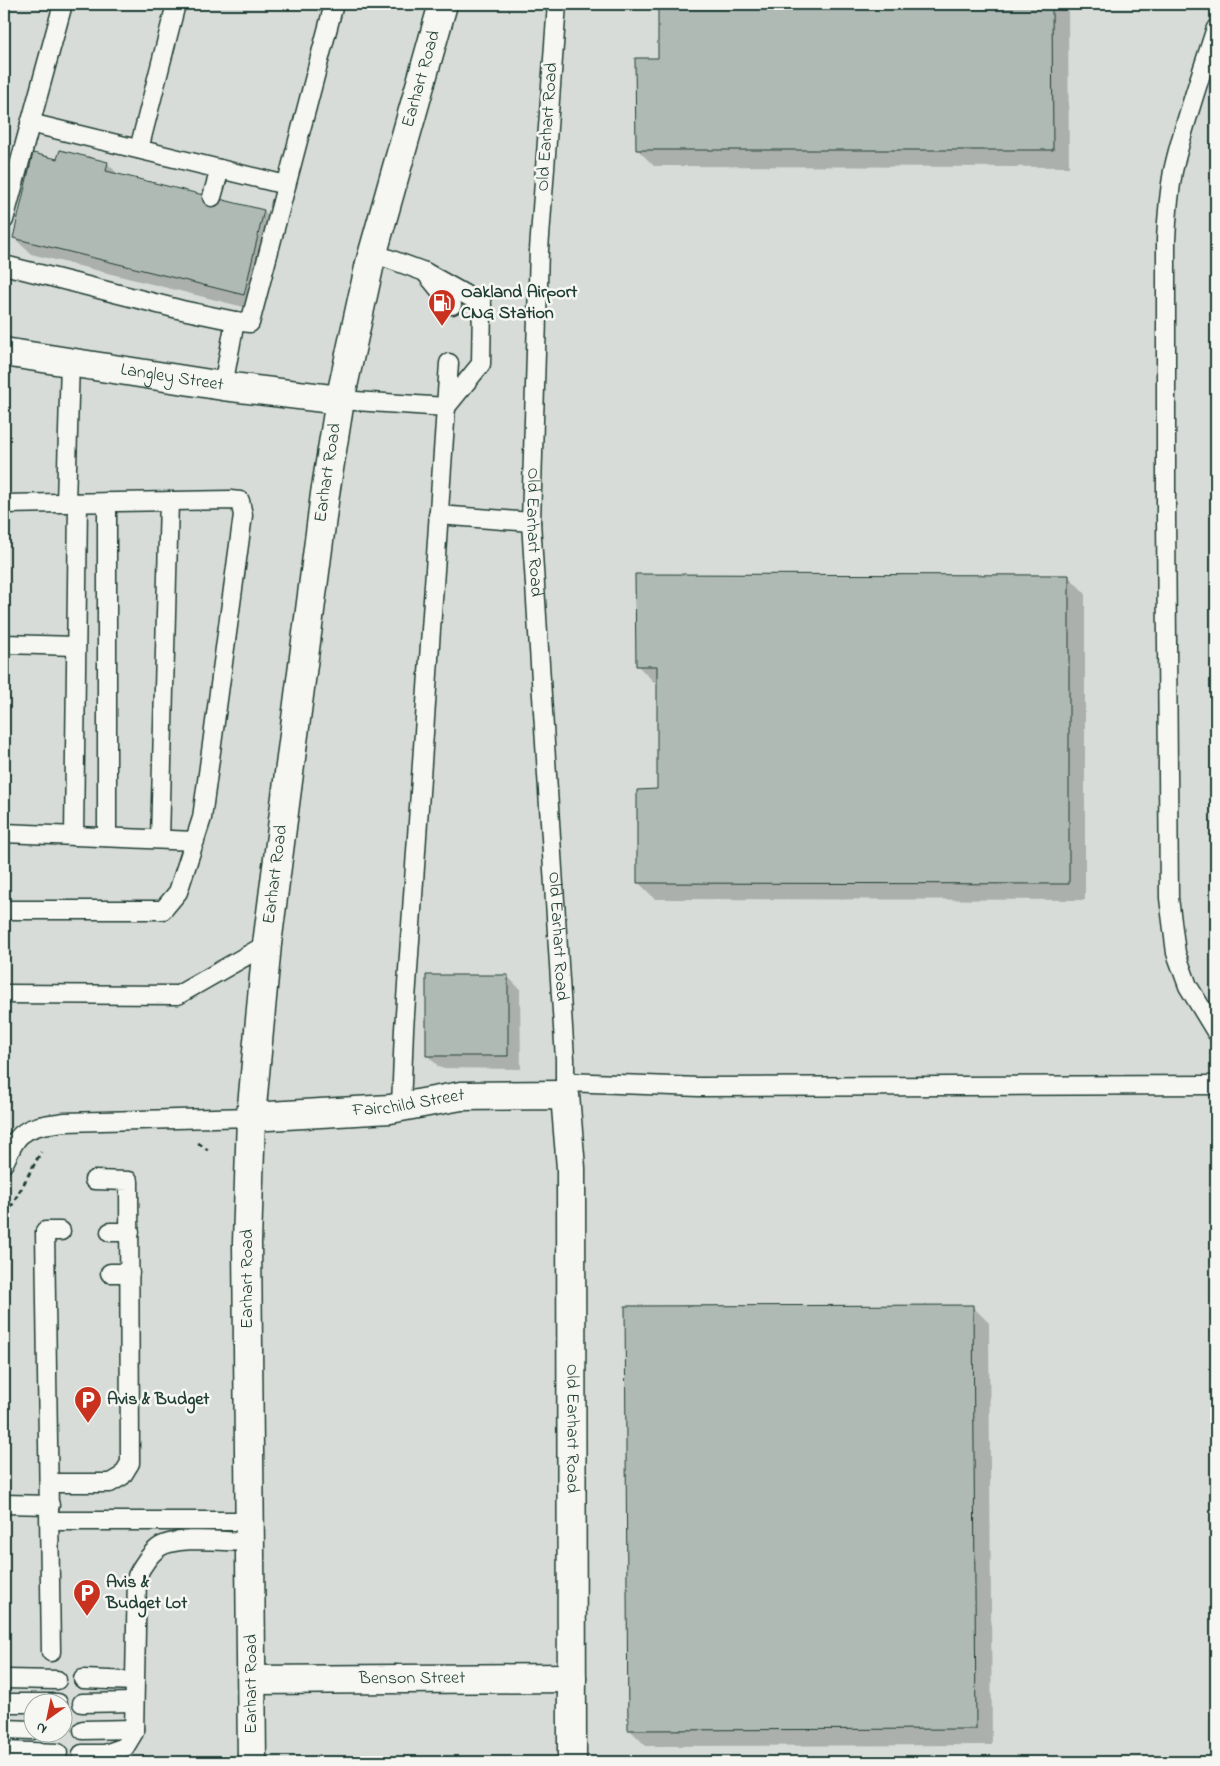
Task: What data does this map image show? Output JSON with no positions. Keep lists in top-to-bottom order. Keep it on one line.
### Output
{"streets":{"street":["Earhart Road","Old Earhart Road","Langley Street","Fairchild Street","Benson Street"]},"crossings":[["Earhart Road","Langley Street"],["Earhart Road","Fairchild Street"],["Earhart Road","Benson Street"],["Old Earhart Road","Fairchild Street"],["Old Earhart Road","Benson Street"]],"places":{"fuel station":["Oakland Airport CNG Station"],"parking":["Avis & Budget","Avis & Budget Lot"]},"north":"bottom left"}
